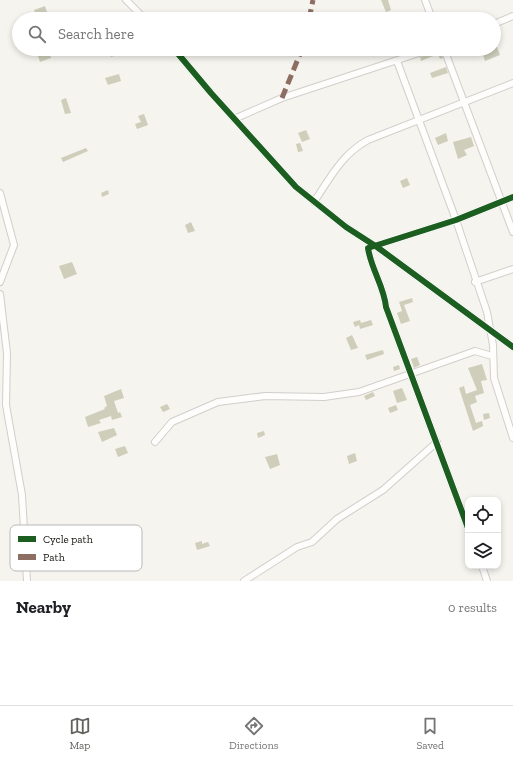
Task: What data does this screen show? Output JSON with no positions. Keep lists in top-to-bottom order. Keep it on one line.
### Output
{"legend":["Cycle path","Path"],"page":{"search":"Search here","heading":["Nearby","0 results"],"nav":["Map","Directions","Saved"]}}
